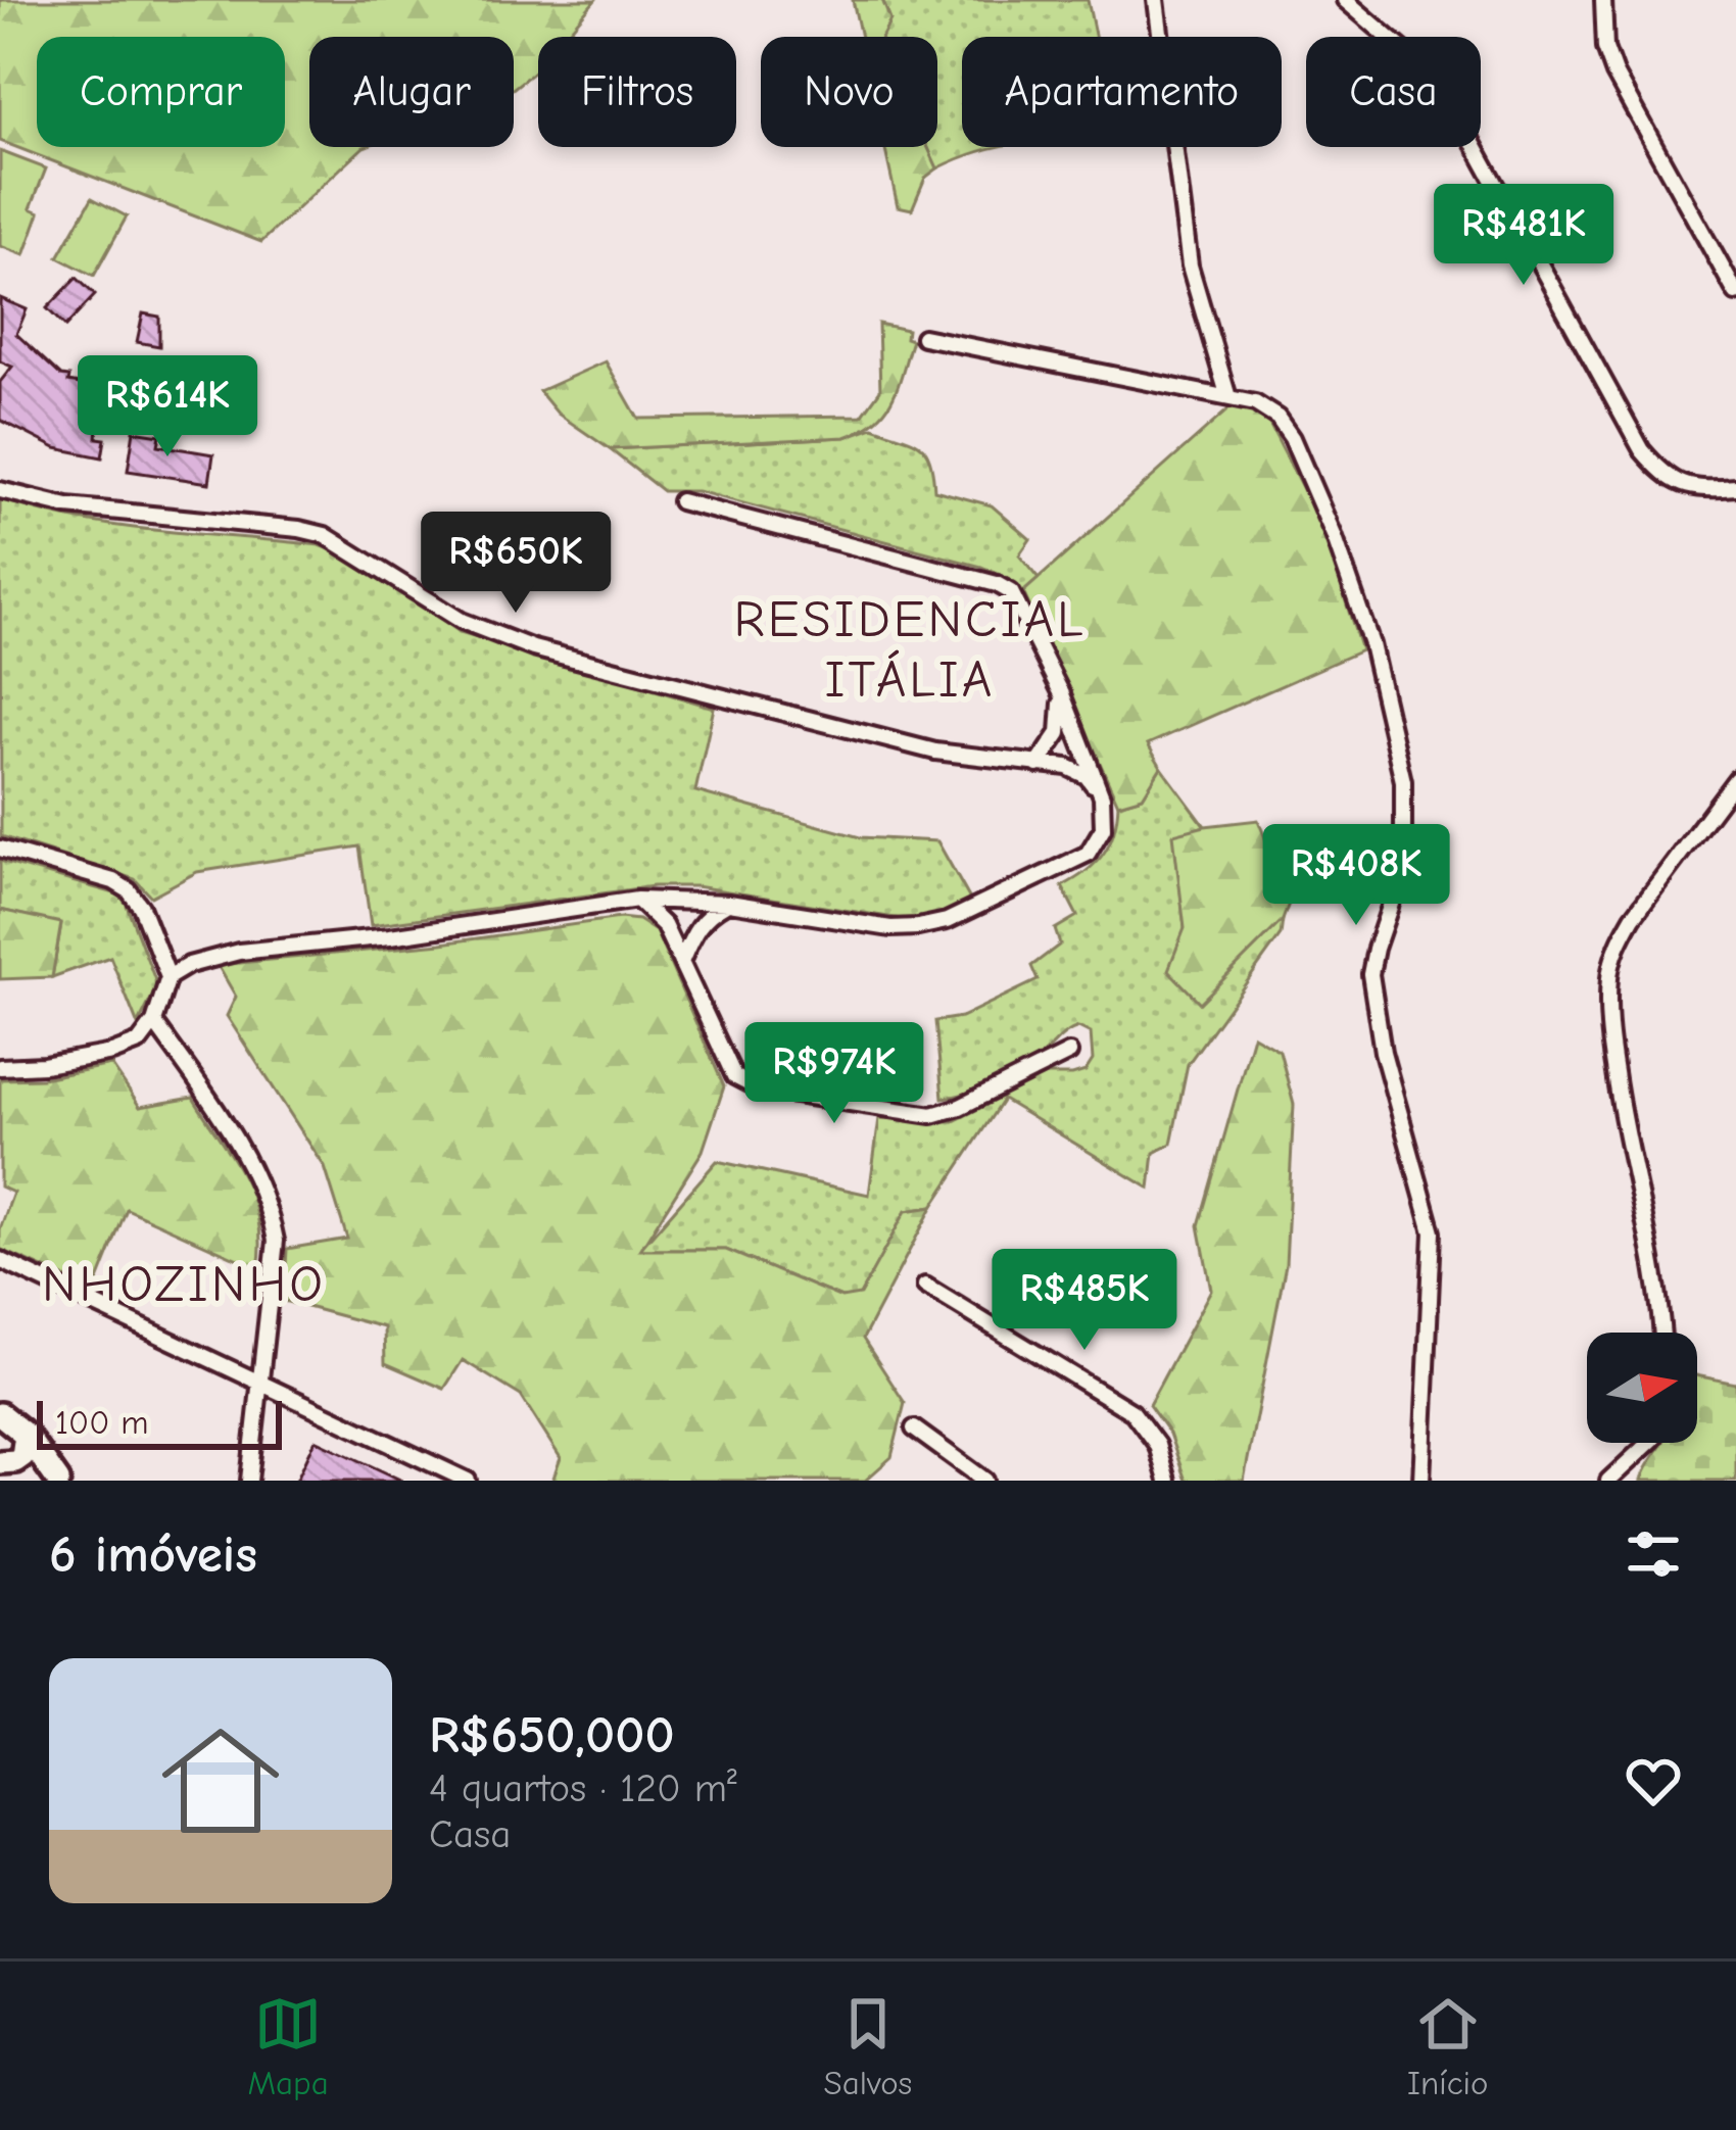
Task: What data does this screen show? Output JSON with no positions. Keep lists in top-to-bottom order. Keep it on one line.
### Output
{"districts":["RESIDENCIAL ITÁLIA","NHOZINHO"],"scale_bar":"100 m","north":"right","page":{"chip":["Comprar","Alugar","Filtros","Novo","Apartamento","Casa"],"price":["R$481K","R$614K","R$650K","R$408K","R$974K","R$485K"],"scale":"100 m","heading":"6 imóveis","list":[{"name":"R$650,000","note":"4 quartos · 120 m² · Casa"}],"tabs":["Mapa","Salvos","Início"]}}
